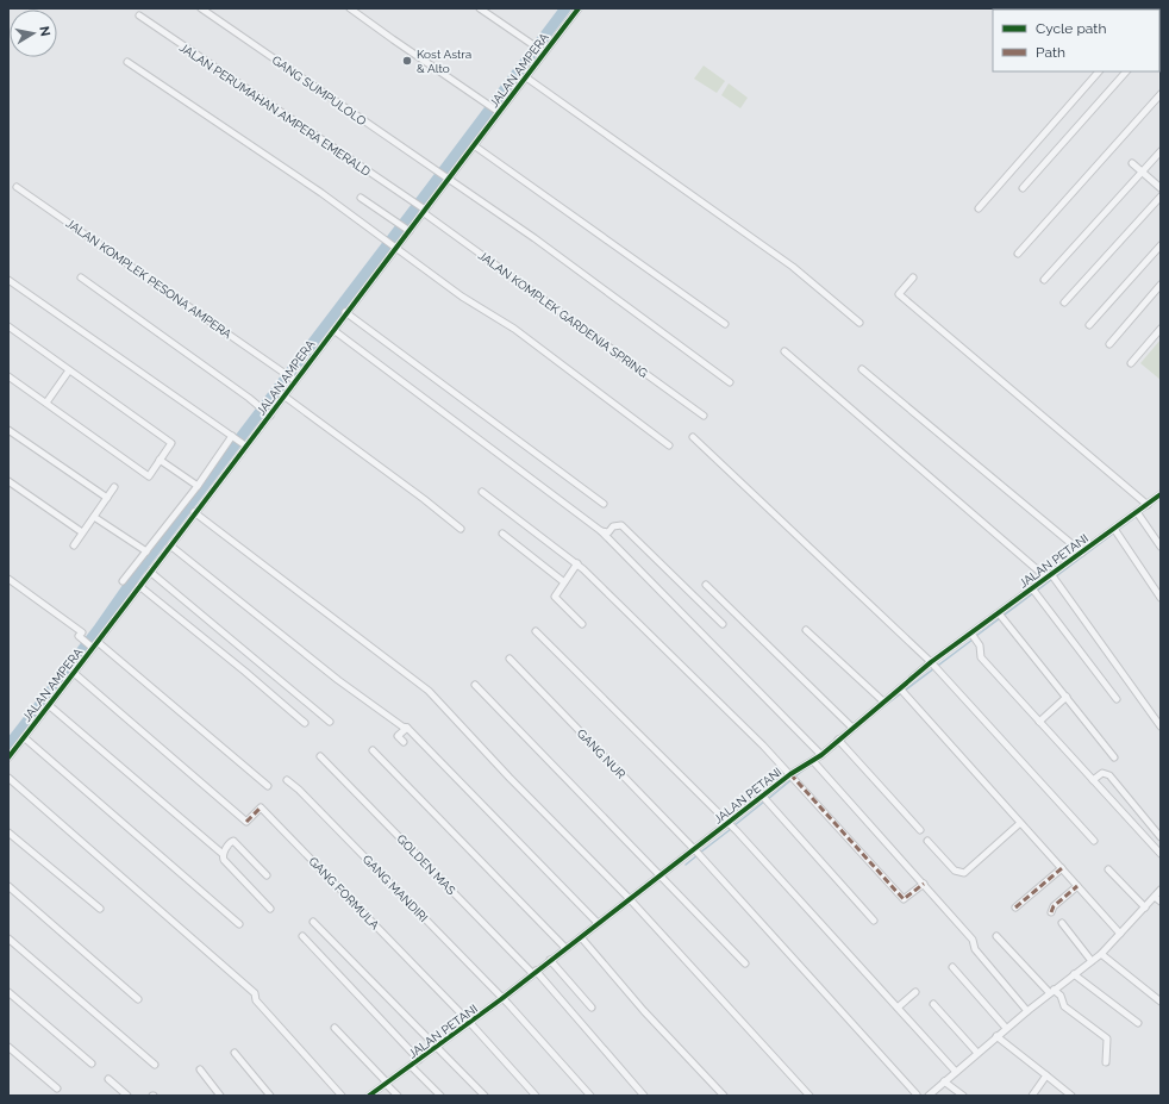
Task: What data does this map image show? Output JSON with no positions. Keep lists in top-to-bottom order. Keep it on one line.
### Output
{"streets":{"street":["JALAN AMPERA","GANG SUMPULOLO","JALAN PERUMAHAN AMPERA EMERALD","JALAN KOMPLEK PESONA AMPERA","JALAN KOMPLEK GARDENIA SPRING","JALAN PETANI","GANG NUR","GOLDEN MAS","GANG MANDIRI","GANG FORMULA"]},"crossings":[["JALAN AMPERA","GANG SUMPULOLO"],["JALAN AMPERA","JALAN PERUMAHAN AMPERA EMERALD"],["JALAN AMPERA","JALAN KOMPLEK PESONA AMPERA"],["JALAN AMPERA","JALAN KOMPLEK GARDENIA SPRING"],["JALAN AMPERA","GANG FORMULA"],["JALAN PERUMAHAN AMPERA EMERALD","JALAN KOMPLEK GARDENIA SPRING"],["JALAN PETANI","GANG NUR"],["JALAN PETANI","GOLDEN MAS"],["JALAN PETANI","GANG MANDIRI"],["JALAN PETANI","GANG FORMULA"]],"places":["Kost Astra & Alto"],"legend":["Cycle path","Path"],"north":"right"}
